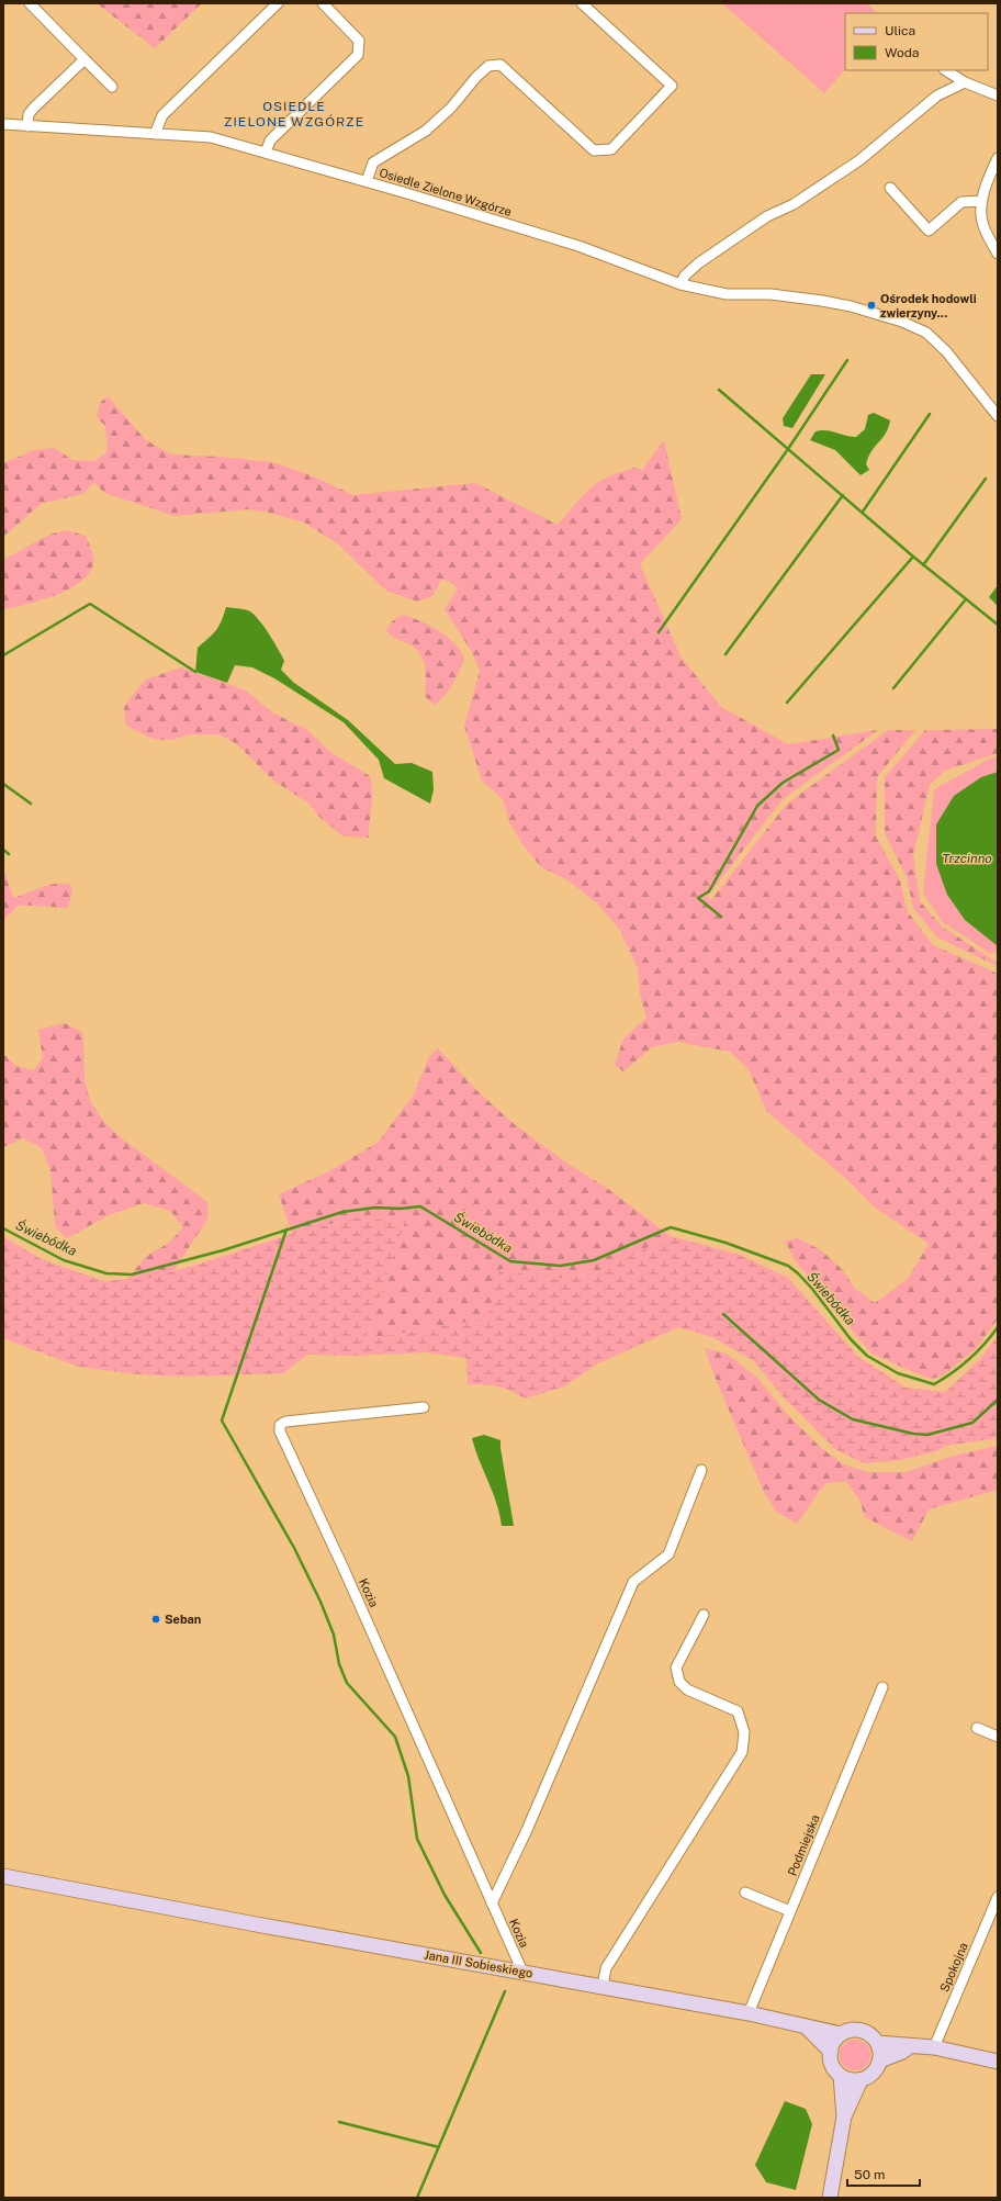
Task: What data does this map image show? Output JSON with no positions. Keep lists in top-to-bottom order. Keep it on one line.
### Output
{"streets":{"street":["Osiedle Zielone Wzgórze","Kozia","Podmiejska","Jana III Sobieskiego","Spokojna"]},"crossings":[["Kozia","Jana III Sobieskiego"],["Podmiejska","Jana III Sobieskiego"]],"districts":["OSIEDLE ZIELONE WZGÓRZE"],"water":["Trzcinno","Świebódka"],"places":["Ośrodek hodowli zwierzyny...","Seban"],"legend":["Ulica","Woda"],"scale_bar":"50 m"}
